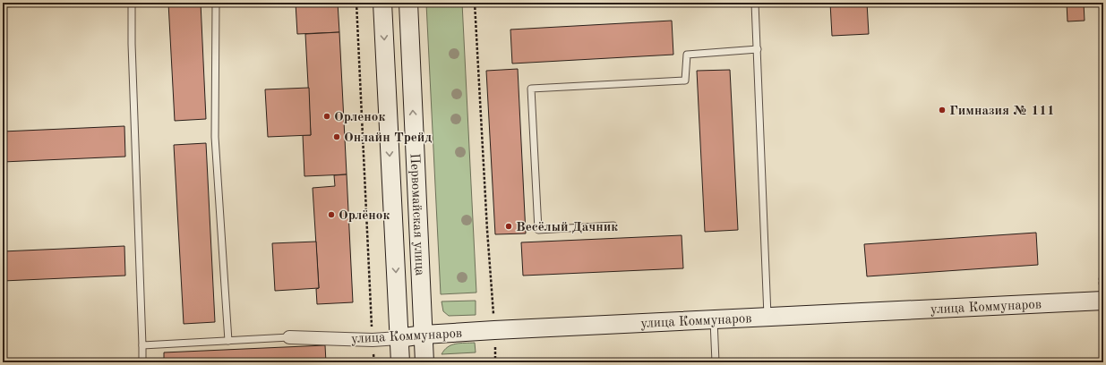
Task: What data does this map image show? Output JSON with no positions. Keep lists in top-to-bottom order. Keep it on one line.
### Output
{"streets":{"main road":["Первомайская улица","улица Коммунаров"]},"crossings":[["Первомайская улица","улица Коммунаров"]],"places":["Гимназия № 111","Орленок","Онлайн Трейд","Орлёнок","Весёлый Дачник"]}
